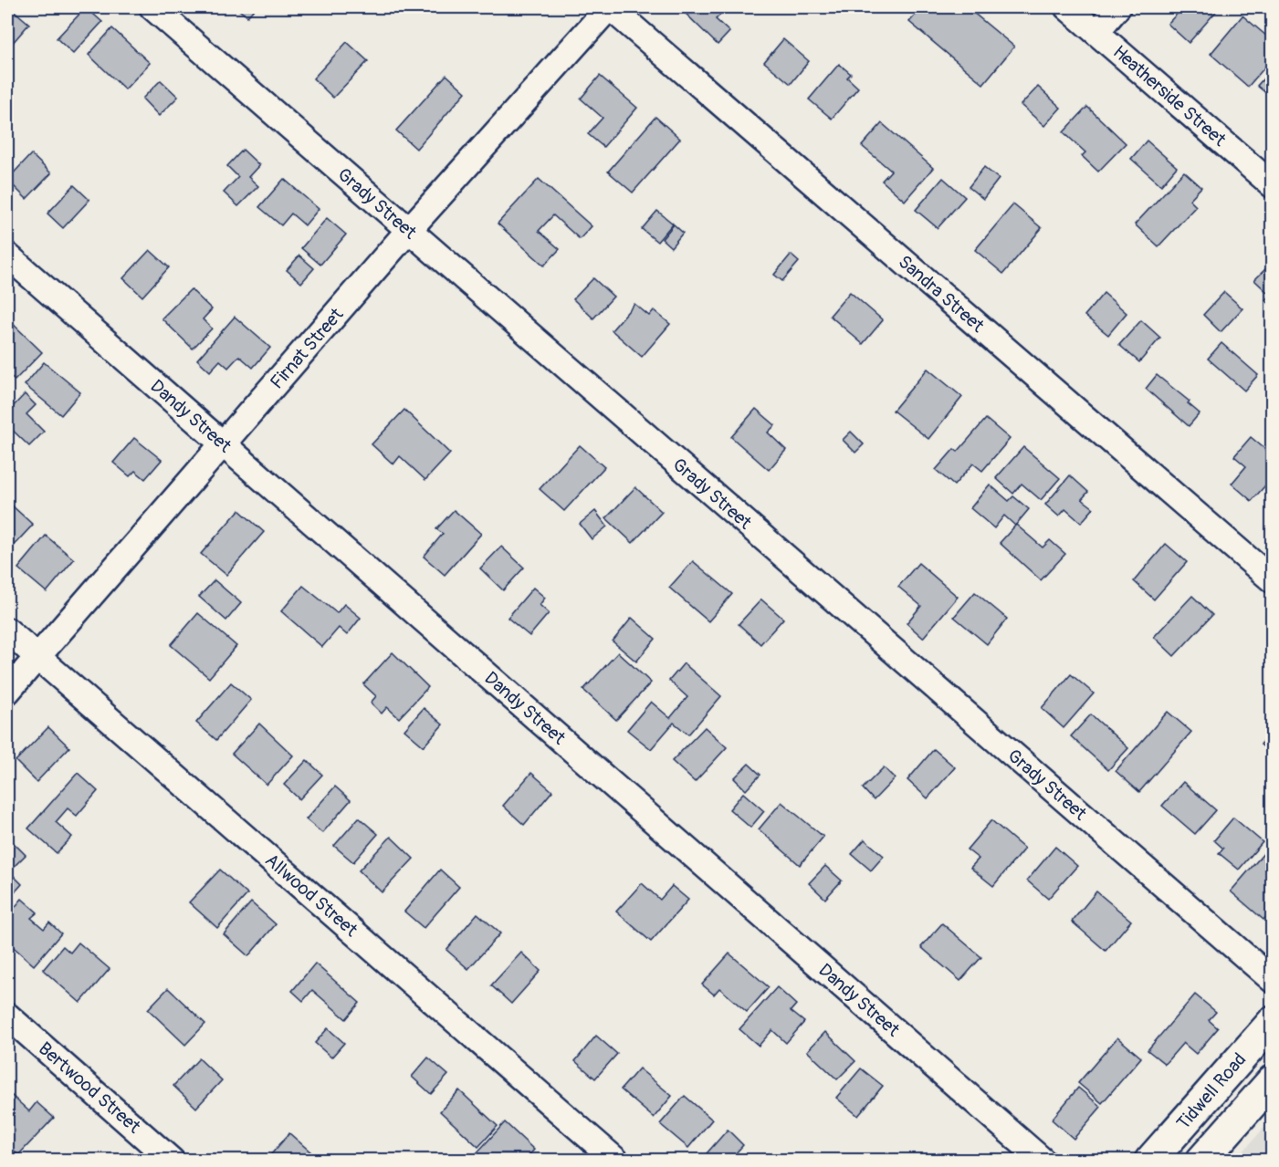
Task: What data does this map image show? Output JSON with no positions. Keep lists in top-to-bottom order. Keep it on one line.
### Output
{"streets":{"main road":["Tidwell Road"],"street":["Heatherside Street","Grady Street","Sandra Street","Firnat Street","Dandy Street","Allwood Street","Bertwood Street"]},"crossings":[["Grady Street","Firnat Street"],["Sandra Street","Firnat Street"],["Firnat Street","Dandy Street"],["Firnat Street","Allwood Street"]]}
